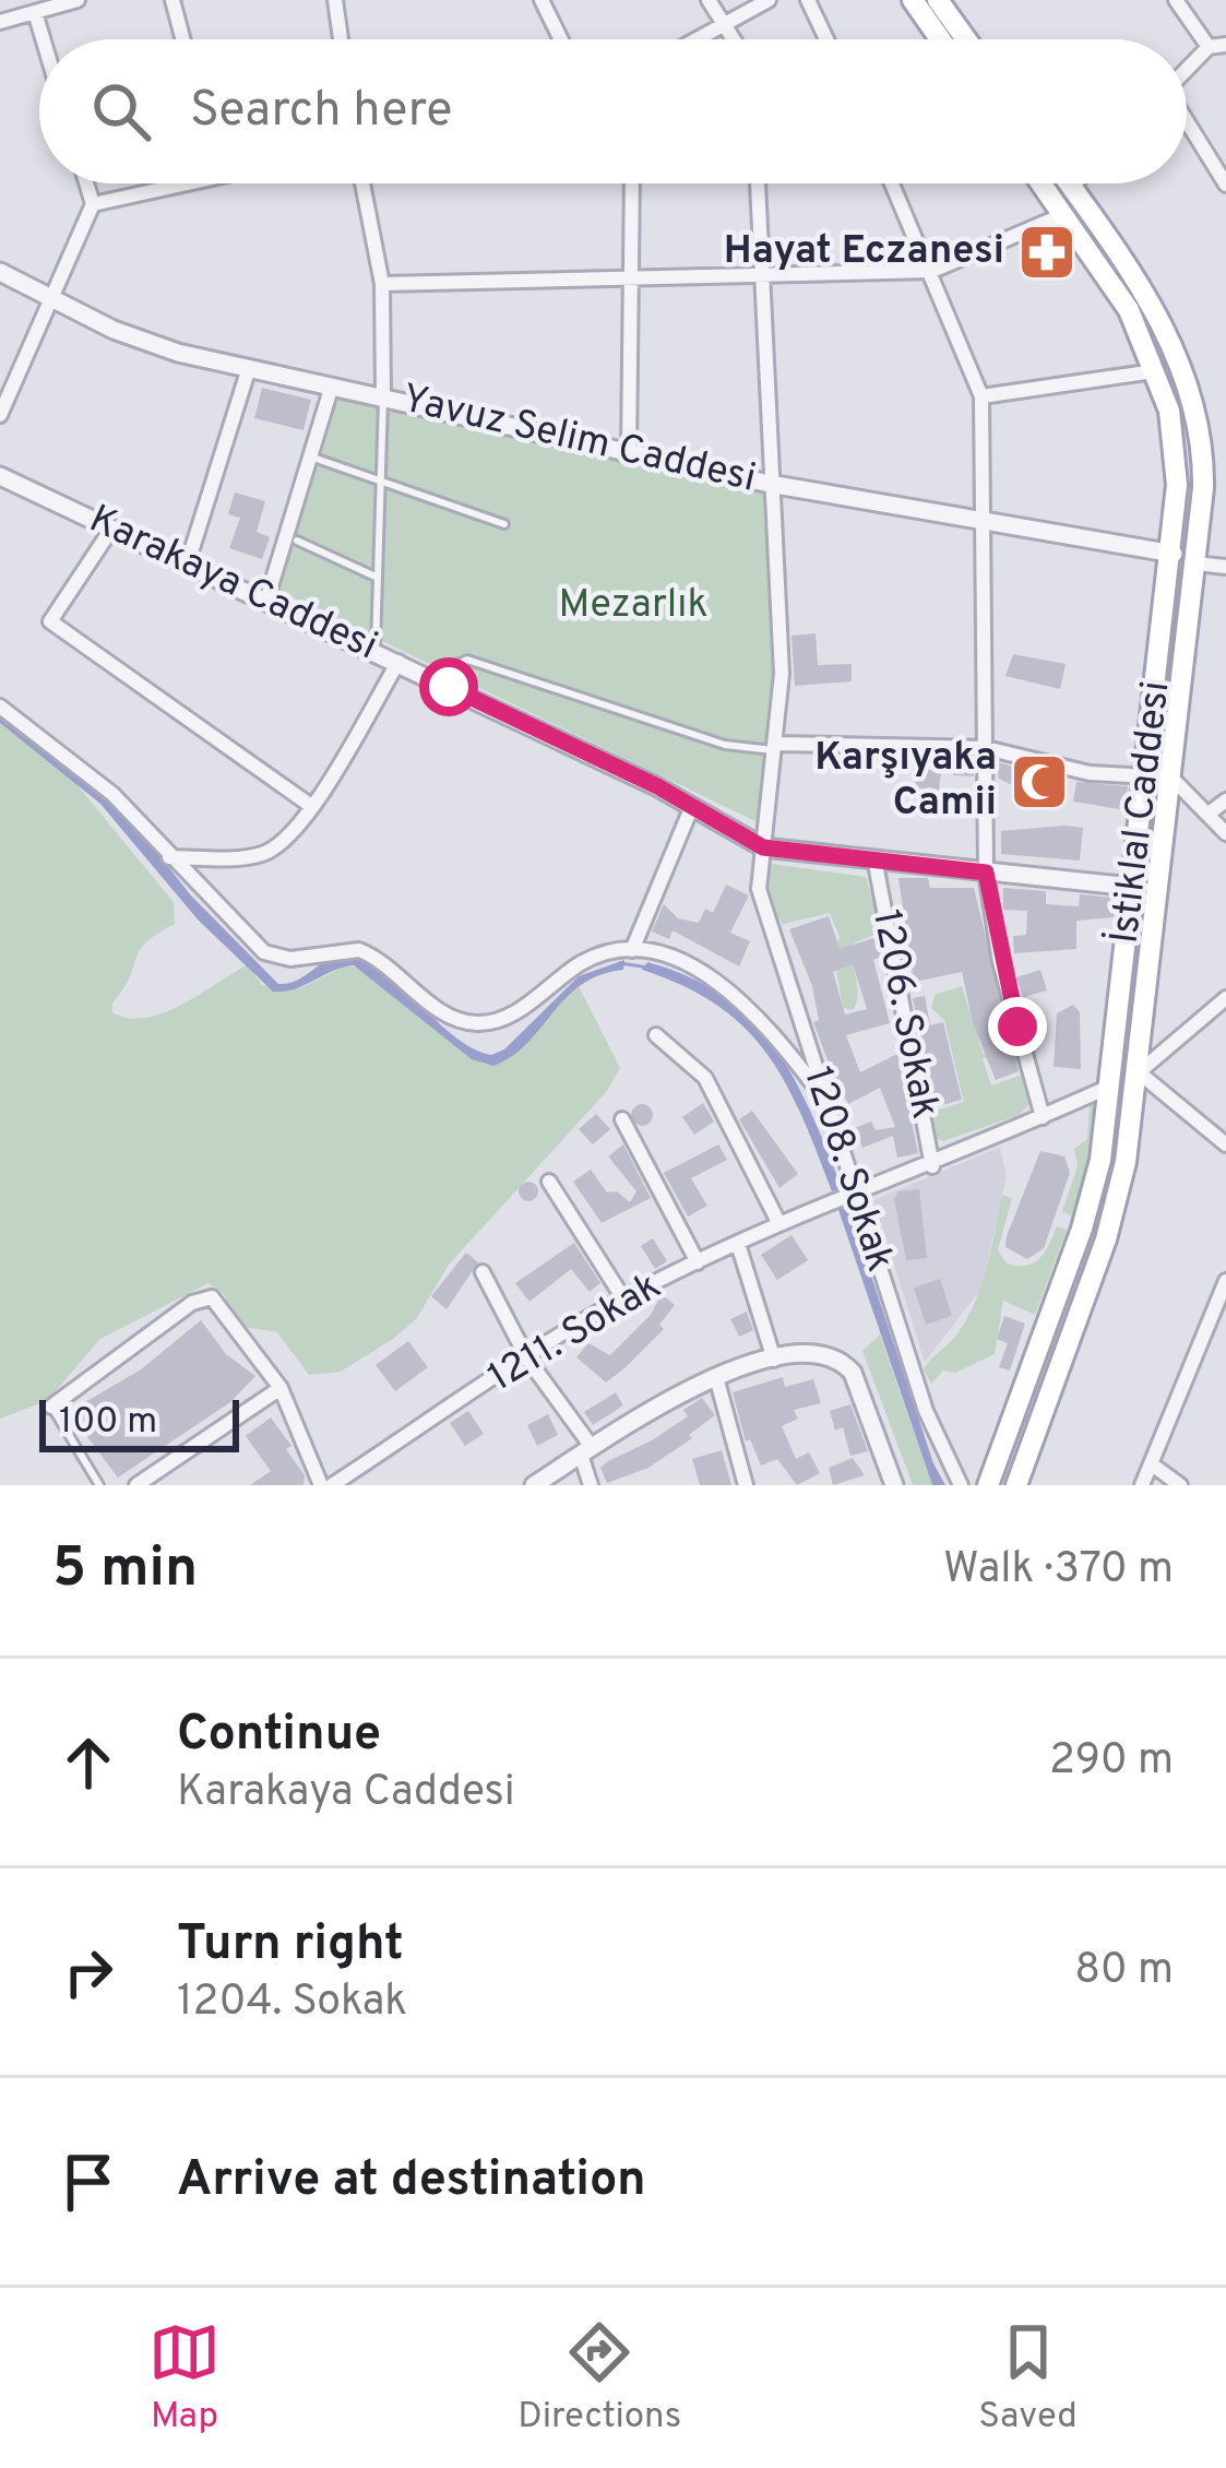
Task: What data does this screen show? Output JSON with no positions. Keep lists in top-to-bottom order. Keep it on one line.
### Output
{"streets":{"main road":["İstiklal Caddesi"],"street":["Yavuz Selim Caddesi","Karakaya Caddesi","1206. Sokak","1208. Sokak","1211. Sokak"]},"crossings":[["Yavuz Selim Caddesi","İstiklal Caddesi"],["Yavuz Selim Caddesi","1208. Sokak"],["Karakaya Caddesi","İstiklal Caddesi"],["Karakaya Caddesi","1206. Sokak"],["Karakaya Caddesi","1208. Sokak"],["İstiklal Caddesi","1211. Sokak"],["1206. Sokak","1211. Sokak"],["1208. Sokak","1211. Sokak"]],"parks":["Mezarlık"],"places":{"pharmacy":["Hayat Eczanesi"],"mosque":["Karşıyaka Camii"]},"scale_bar":"100 m","page":{"search":"Search here","scale":"100 m","heading":["5 min","Walk · 370 m"],"list":[["Continue","Karakaya Caddesi","290 m"],["Turn right","1204. Sokak","80 m"],"Arrive at destination"],"nav":["Map","Directions","Saved"]}}
